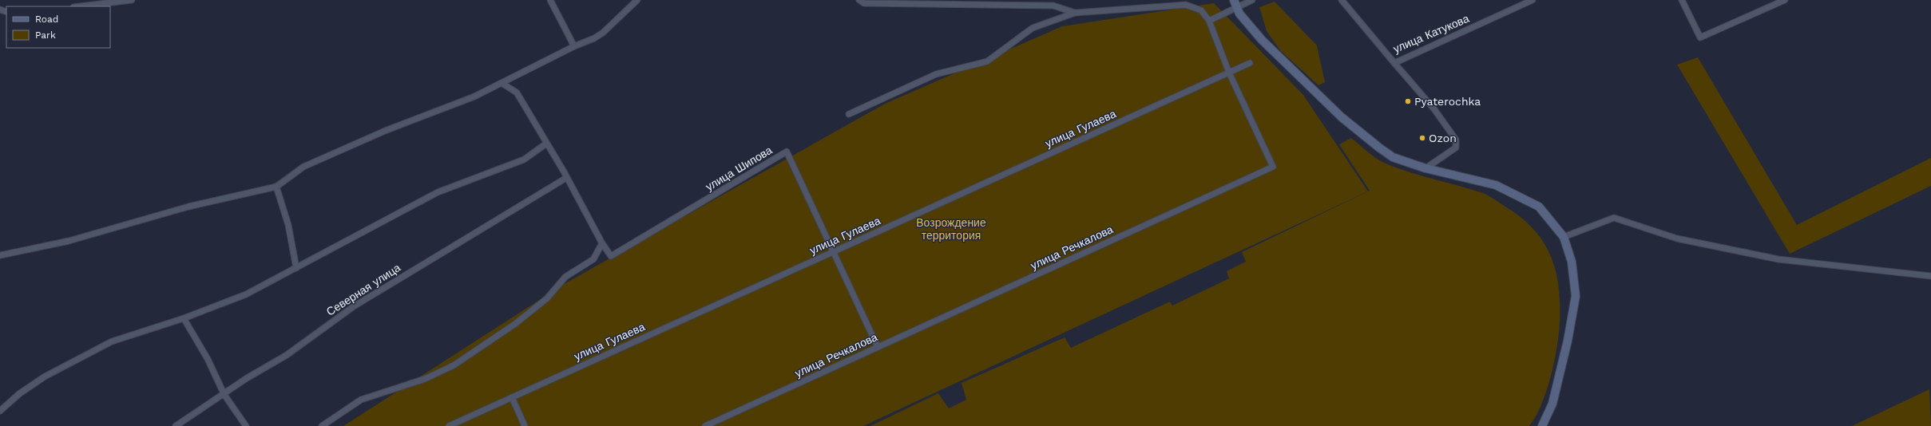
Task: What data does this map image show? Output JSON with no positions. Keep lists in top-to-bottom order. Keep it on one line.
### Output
{"streets":{"street":["улица Катукова","улица Гулаева","улица Шипова","улица Речкалова","Северная улица"]},"crossings":[["улица Гулаева","улица Шипова"],["улица Гулаева","улица Речкалова"],["улица Шипова","улица Речкалова"]],"parks":["Возрождение территория"],"places":["Pyaterochka","Ozon"],"legend":["Road","Park"]}
